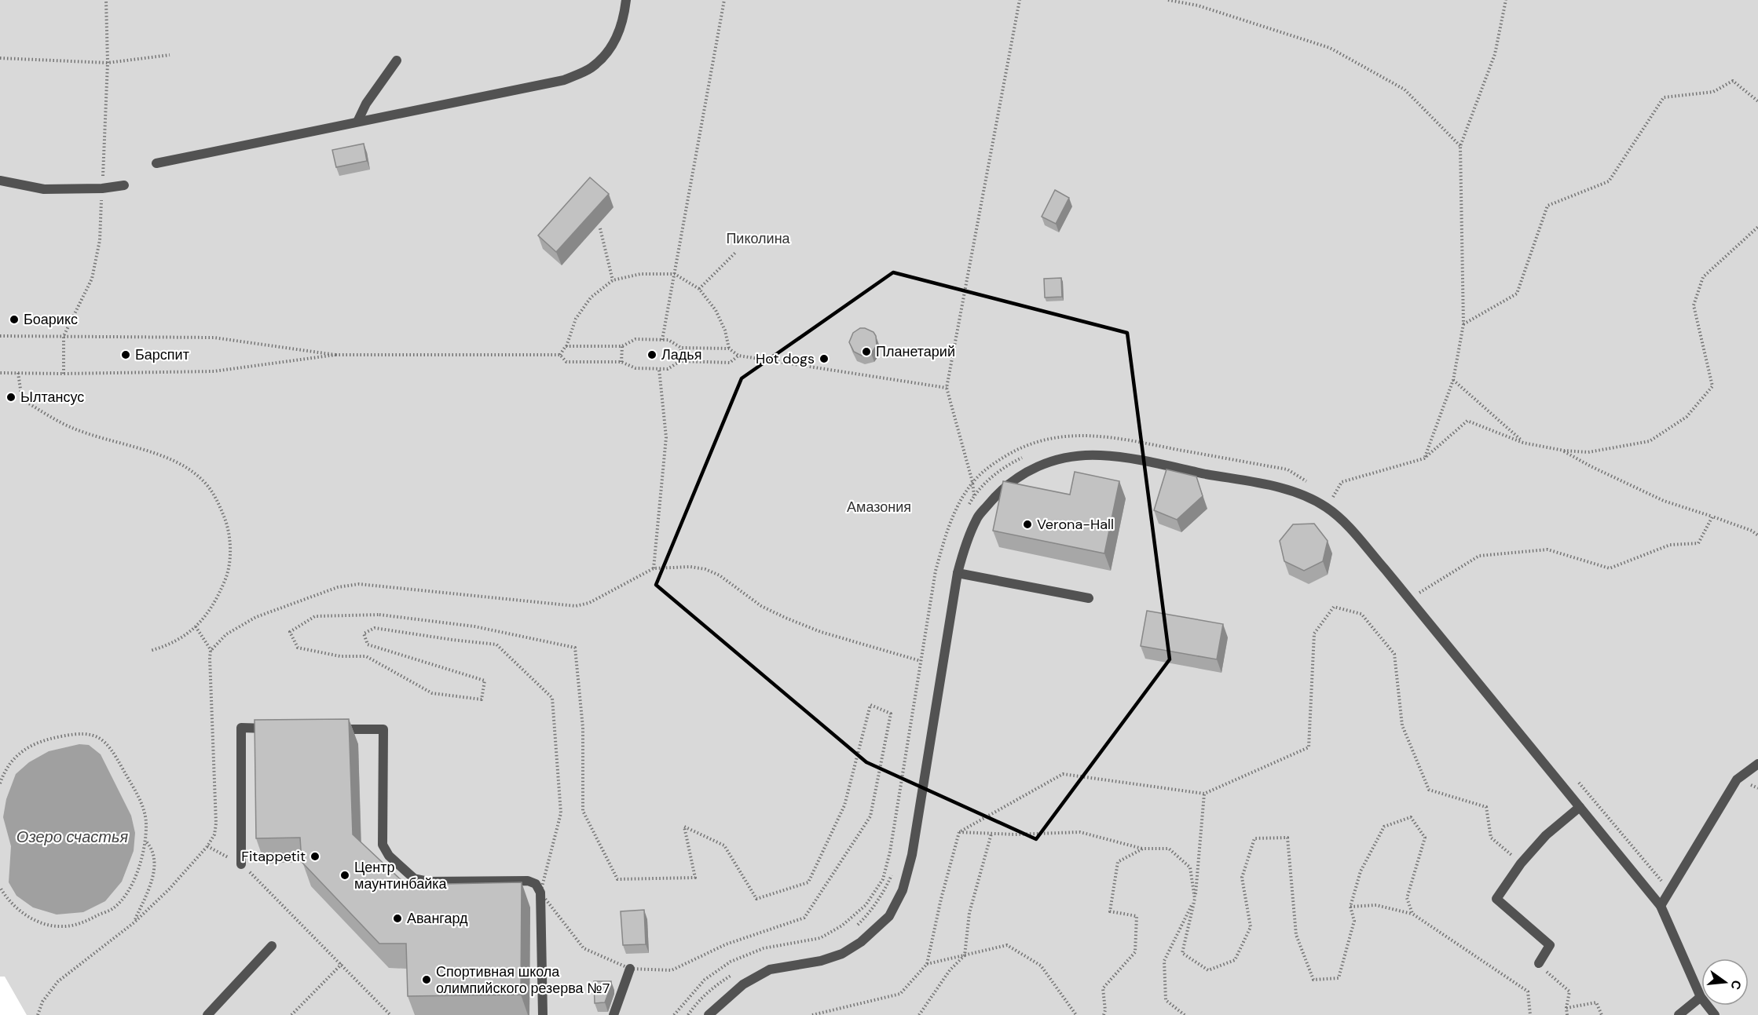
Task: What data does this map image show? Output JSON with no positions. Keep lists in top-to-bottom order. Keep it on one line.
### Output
{"water":["Озеро счастья"],"parks":["Пиколина","Амазония"],"places":["Боарикс","Планетарий","Барспит","Ладья","Hot dogs","Ылтансус","Verona-Hall","Fitappetit","Центр маунтинбайка","Авангард","Спортивная школа олимпийского резерва №7"],"north":"right"}
